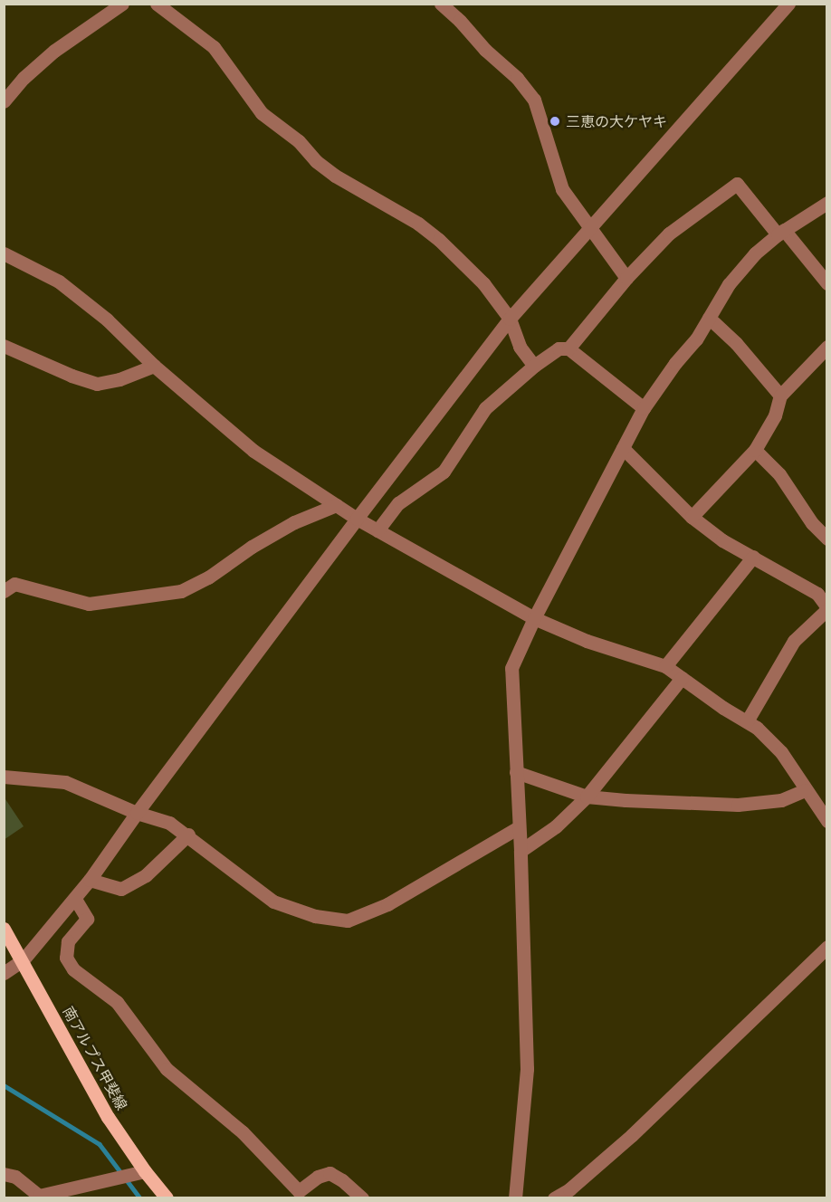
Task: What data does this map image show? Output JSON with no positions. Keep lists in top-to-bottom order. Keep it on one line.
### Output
{"streets":{"main road":["南アルプス甲斐線"]},"places":["三恵の大ケヤキ"]}
